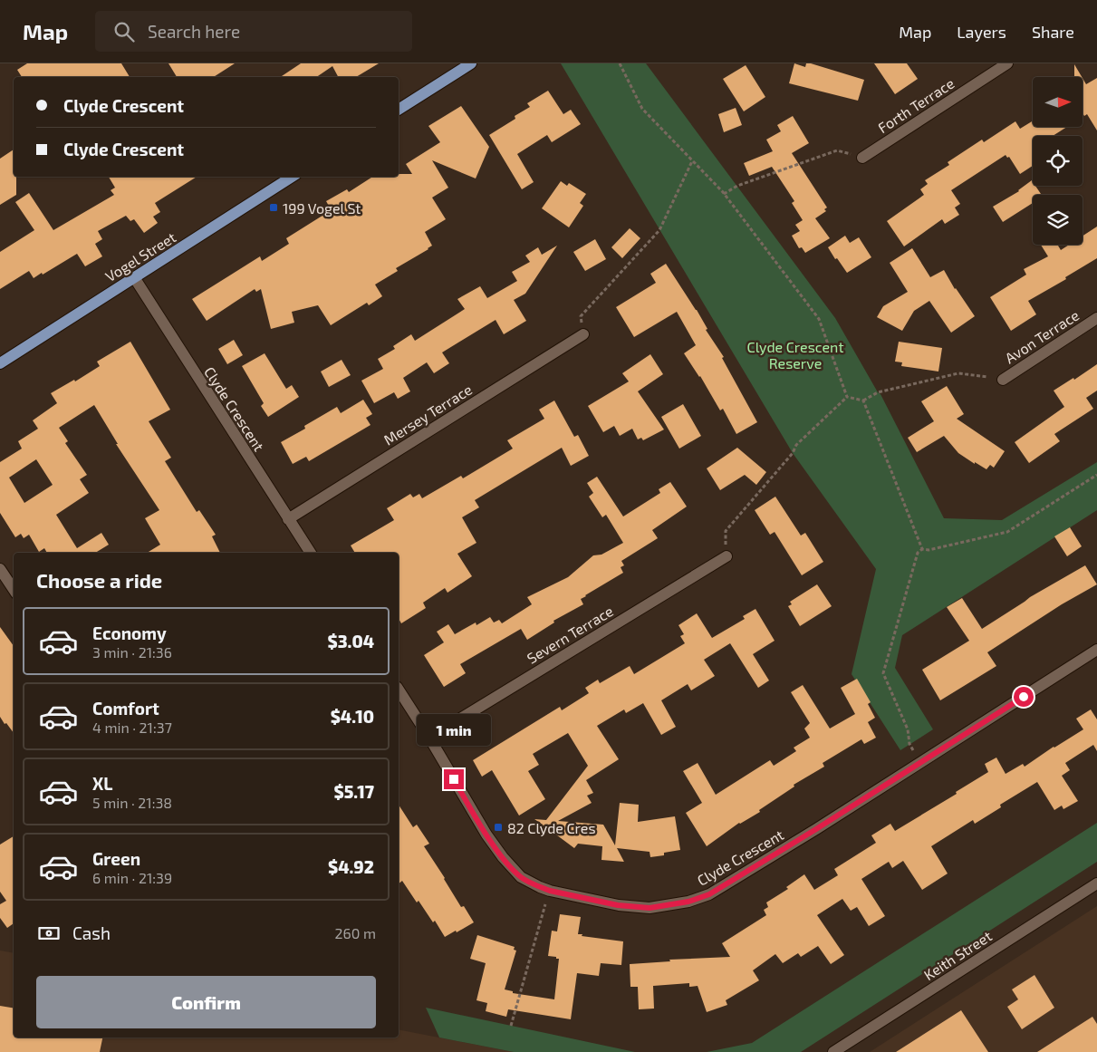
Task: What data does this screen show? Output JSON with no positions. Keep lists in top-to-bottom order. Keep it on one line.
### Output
{"streets":{"main road":["Vogel Street"],"street":["Forth Terrace","Avon Terrace","Clyde Crescent","Mersey Terrace","Severn Terrace","Keith Street"]},"crossings":[["Vogel Street","Clyde Crescent"],["Clyde Crescent","Mersey Terrace"],["Clyde Crescent","Severn Terrace"]],"parks":["Clyde Crescent Reserve"],"places":{"transit":["199 Vogel St","82 Clyde Cres"]},"north":"right","page":{"header":"Map","search":"Search here","nav":["Map","Layers","Share"],"banner":["Clyde Crescent","Clyde Crescent"],"heading":"Choose a ride","list":[{"name":"Economy","note":"3 min · 21:36","value":"$3.04"},{"name":"Comfort","note":"4 min · 21:37","value":"$4.10"},{"name":"XL","note":"5 min · 21:38","value":"$5.17"},{"name":"Green","note":"6 min · 21:39","value":"$4.92"}],"bubble":"1 min","pay":["Cash","260 m"],"buttons":"Confirm"}}
